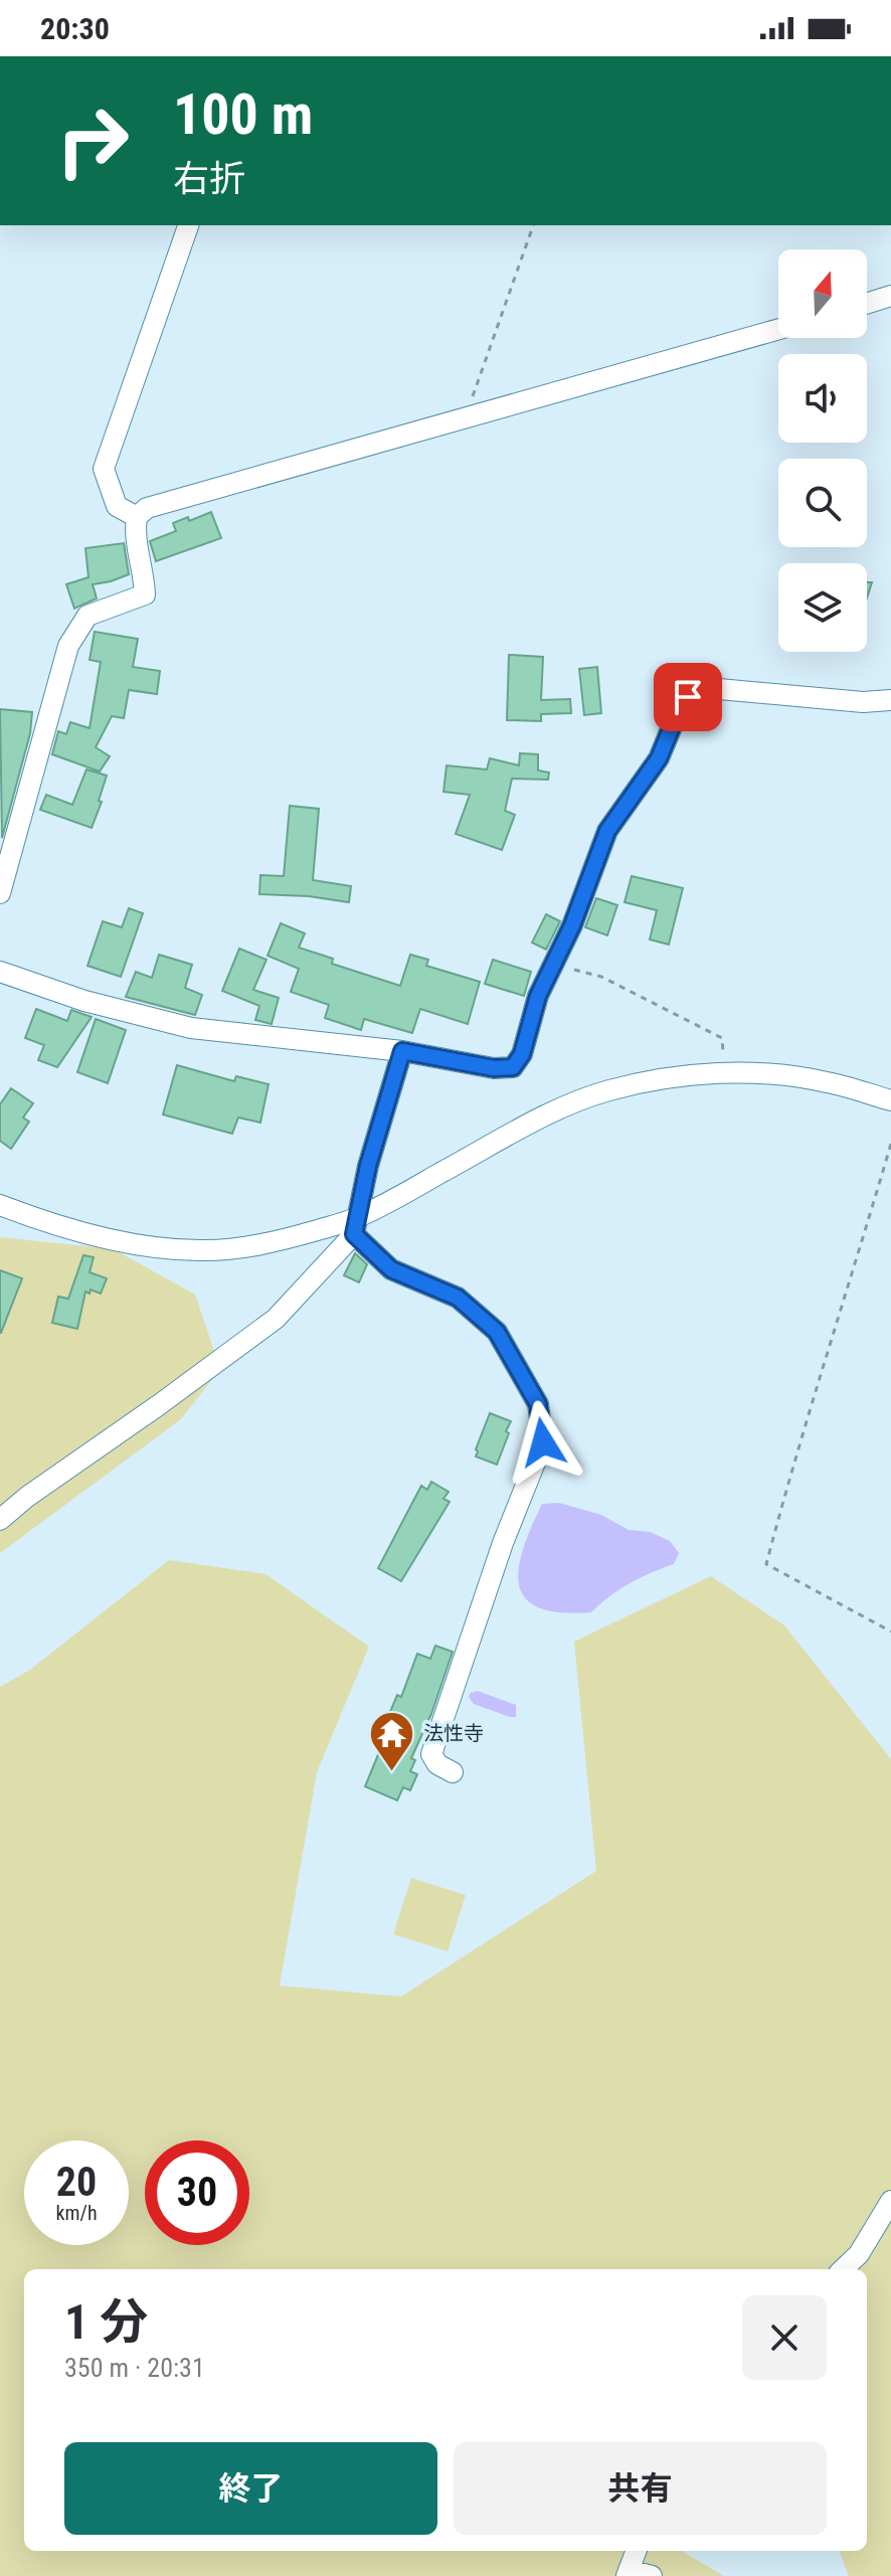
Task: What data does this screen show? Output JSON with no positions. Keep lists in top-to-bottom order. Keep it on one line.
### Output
{"places":{"temple":["法性寺"]},"north":"top","page":{"status":"20:30","turn":["100 m","右折"],"speed":"20 km/h","limit":"30","heading":["1 分","350 m · 20:31"],"buttons":["終了","共有"]}}
